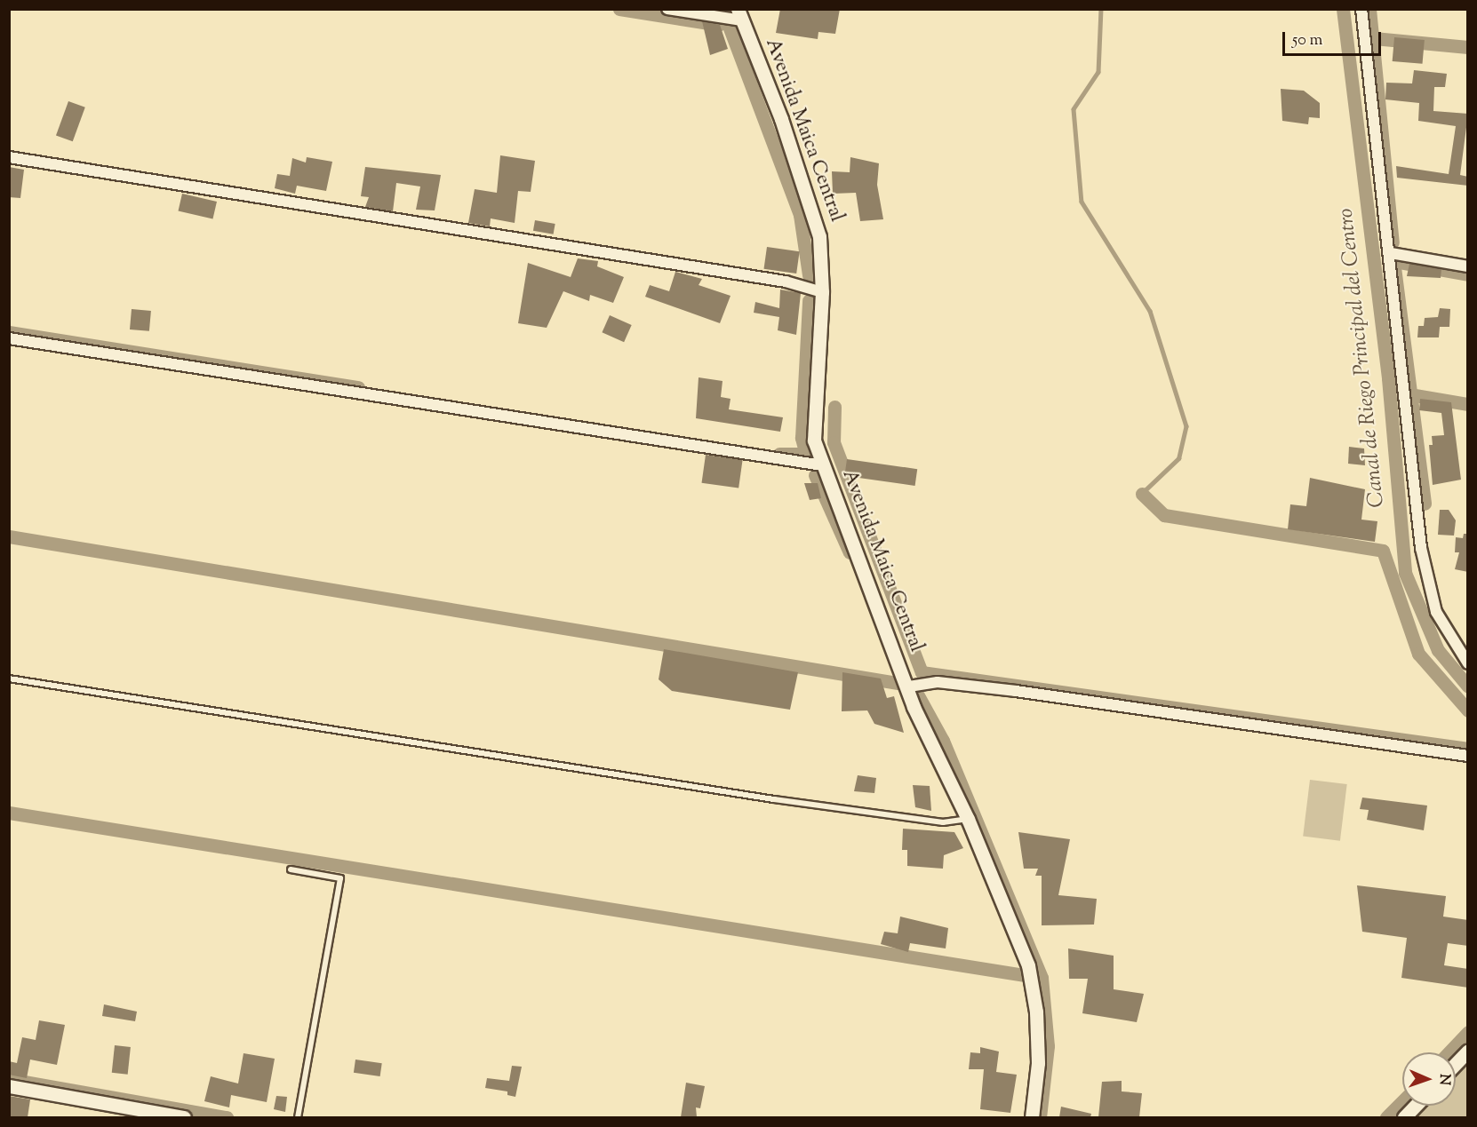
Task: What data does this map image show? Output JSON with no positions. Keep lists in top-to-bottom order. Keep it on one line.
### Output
{"streets":{"street":["Avenida Maica Central"]},"water":["Canal de Riego Principal del Centro"],"scale_bar":"50 m","north":"right"}
